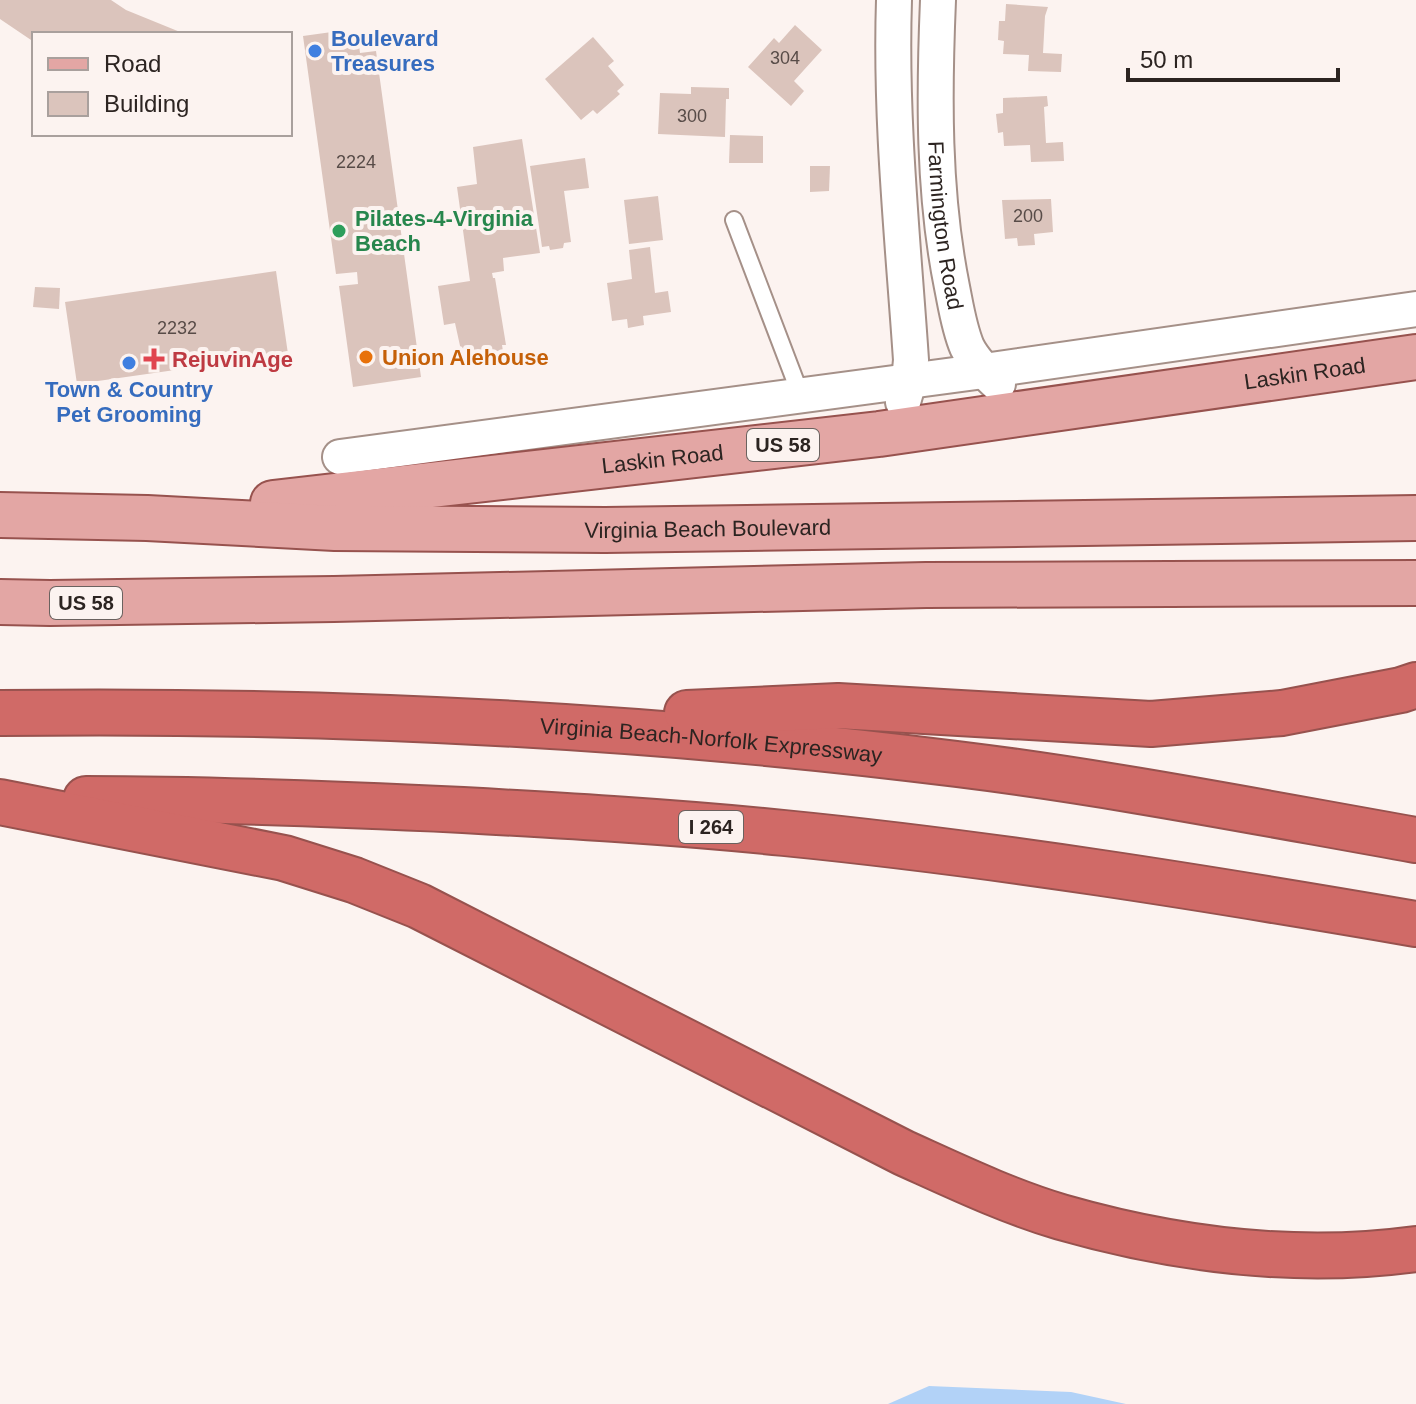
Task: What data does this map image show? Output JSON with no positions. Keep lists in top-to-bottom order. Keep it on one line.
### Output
{"streets":{"highway":["Virginia Beach-Norfolk Expressway","I 264"],"main road":["Laskin Road","US 58","Virginia Beach Boulevard"],"street":["Farmington Road"]},"crossings":[["Farmington Road","Laskin Road"],["Laskin Road","Virginia Beach Boulevard"]],"places":{"other":["Boulevard Treasures","Pilates-4-Virginia Beach","Union Alehouse","Town & Country Pet Grooming"],"health":["RejuvinAge"]},"house_numbers":["304","300","2224","200","2232"],"legend":["Road","Building"],"scale_bar":"50 m"}
